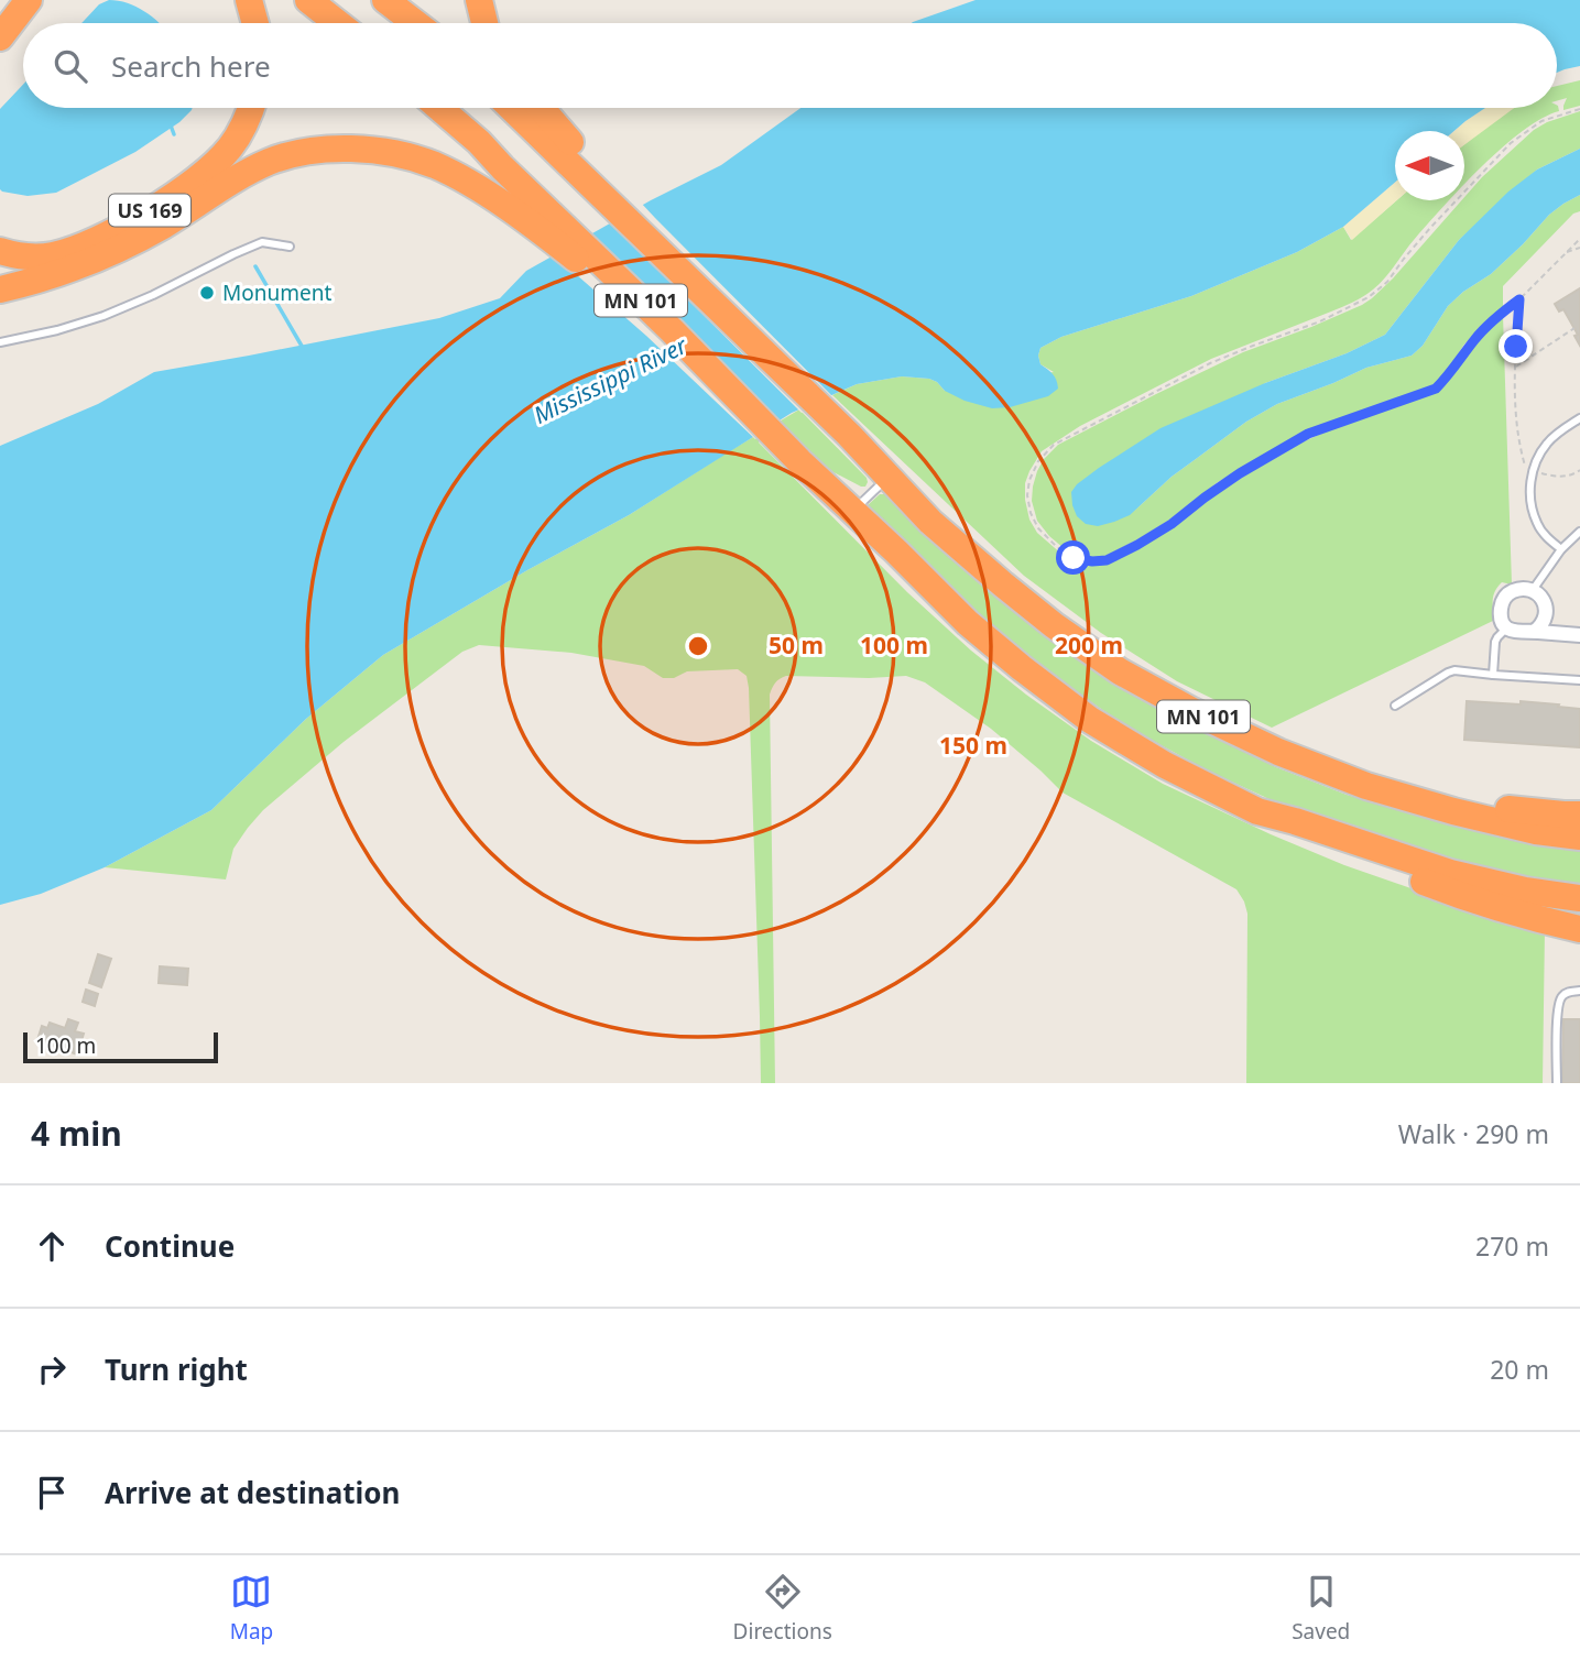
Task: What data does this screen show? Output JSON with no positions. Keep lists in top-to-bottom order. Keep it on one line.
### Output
{"streets":{"highway":["US 169","MN 101"]},"water":["Mississippi River"],"places":["Monument"],"scale_bar":"100 m","north":"left","page":{"search":"Search here","scale":"100 m","heading":["4 min","Walk · 290 m"],"list":[["Continue","270 m"],["Turn right","20 m"],"Arrive at destination"],"nav":["Map","Directions","Saved"]},"rings":["50 m","100 m","200 m","150 m"]}
